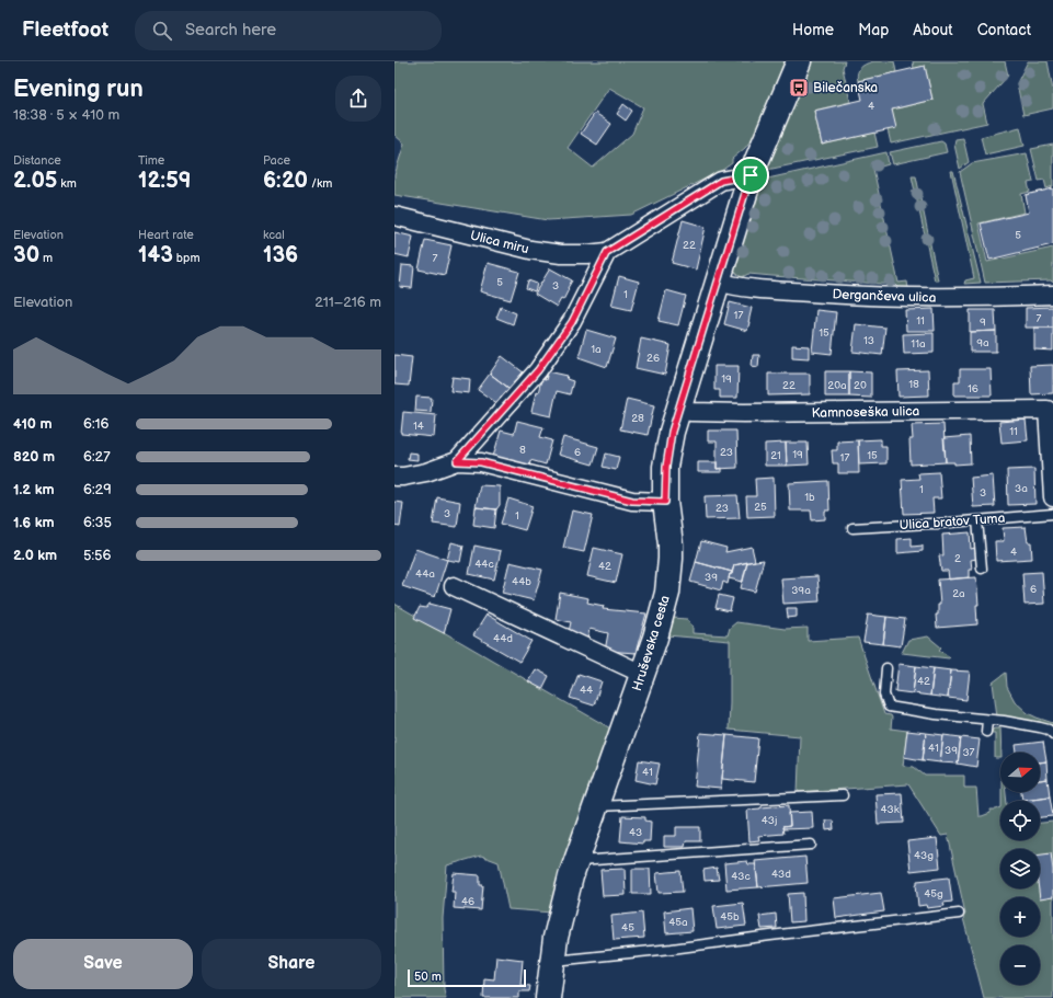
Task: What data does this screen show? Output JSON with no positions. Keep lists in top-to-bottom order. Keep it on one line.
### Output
{"streets":{"street":["Ulica miru","Dergančeva ulica","Kamnoseška ulica","Hruševska cesta"],"lane":["Ulica bratov Tuma"]},"crossings":[["Ulica miru","Hruševska cesta"],["Dergančeva ulica","Hruševska cesta"],["Kamnoseška ulica","Hruševska cesta"]],"places":{"bus stop":["Bilečanska"]},"house_numbers":["4","5","22","7","5","3","1","17","7","11","9","15","13","9a","11a","1a","26","19","18","22","20a","20","16","28","14","11","8","6","23","19","21","15","17","3a","1","3","1b","25","23","3","1","4","2","44c","42","44a","39","44b","6","39a","2a","44d","42","44","41","39","37","41","43k","43j","43","43g","43d","43c","45g","46","45b","45a","45"],"scale_bar":"50 m","north":"right","page":{"header":"Fleetfoot","search":"Search here","nav":["Home","Map","About","Contact"],"heading":["Evening run","18:38 · 5 × 410 m"],"stats":[["Distance","2.05 km"],["Time","12:59"],["Pace","6:20 /km"],["Elevation","30 m"],["Heart rate","143 bpm"],["kcal","136"]],"chart":["Elevation","211–216 m"],"list":[{"name":"410 m","note":"6:16"},{"name":"820 m","note":"6:27"},{"name":"1.2 km","note":"6:29"},{"name":"1.6 km","note":"6:35"},{"name":"2.0 km","note":"5:56"}],"map_buttons":["+","−"],"buttons":["Save","Share"],"scale":"50 m"}}
